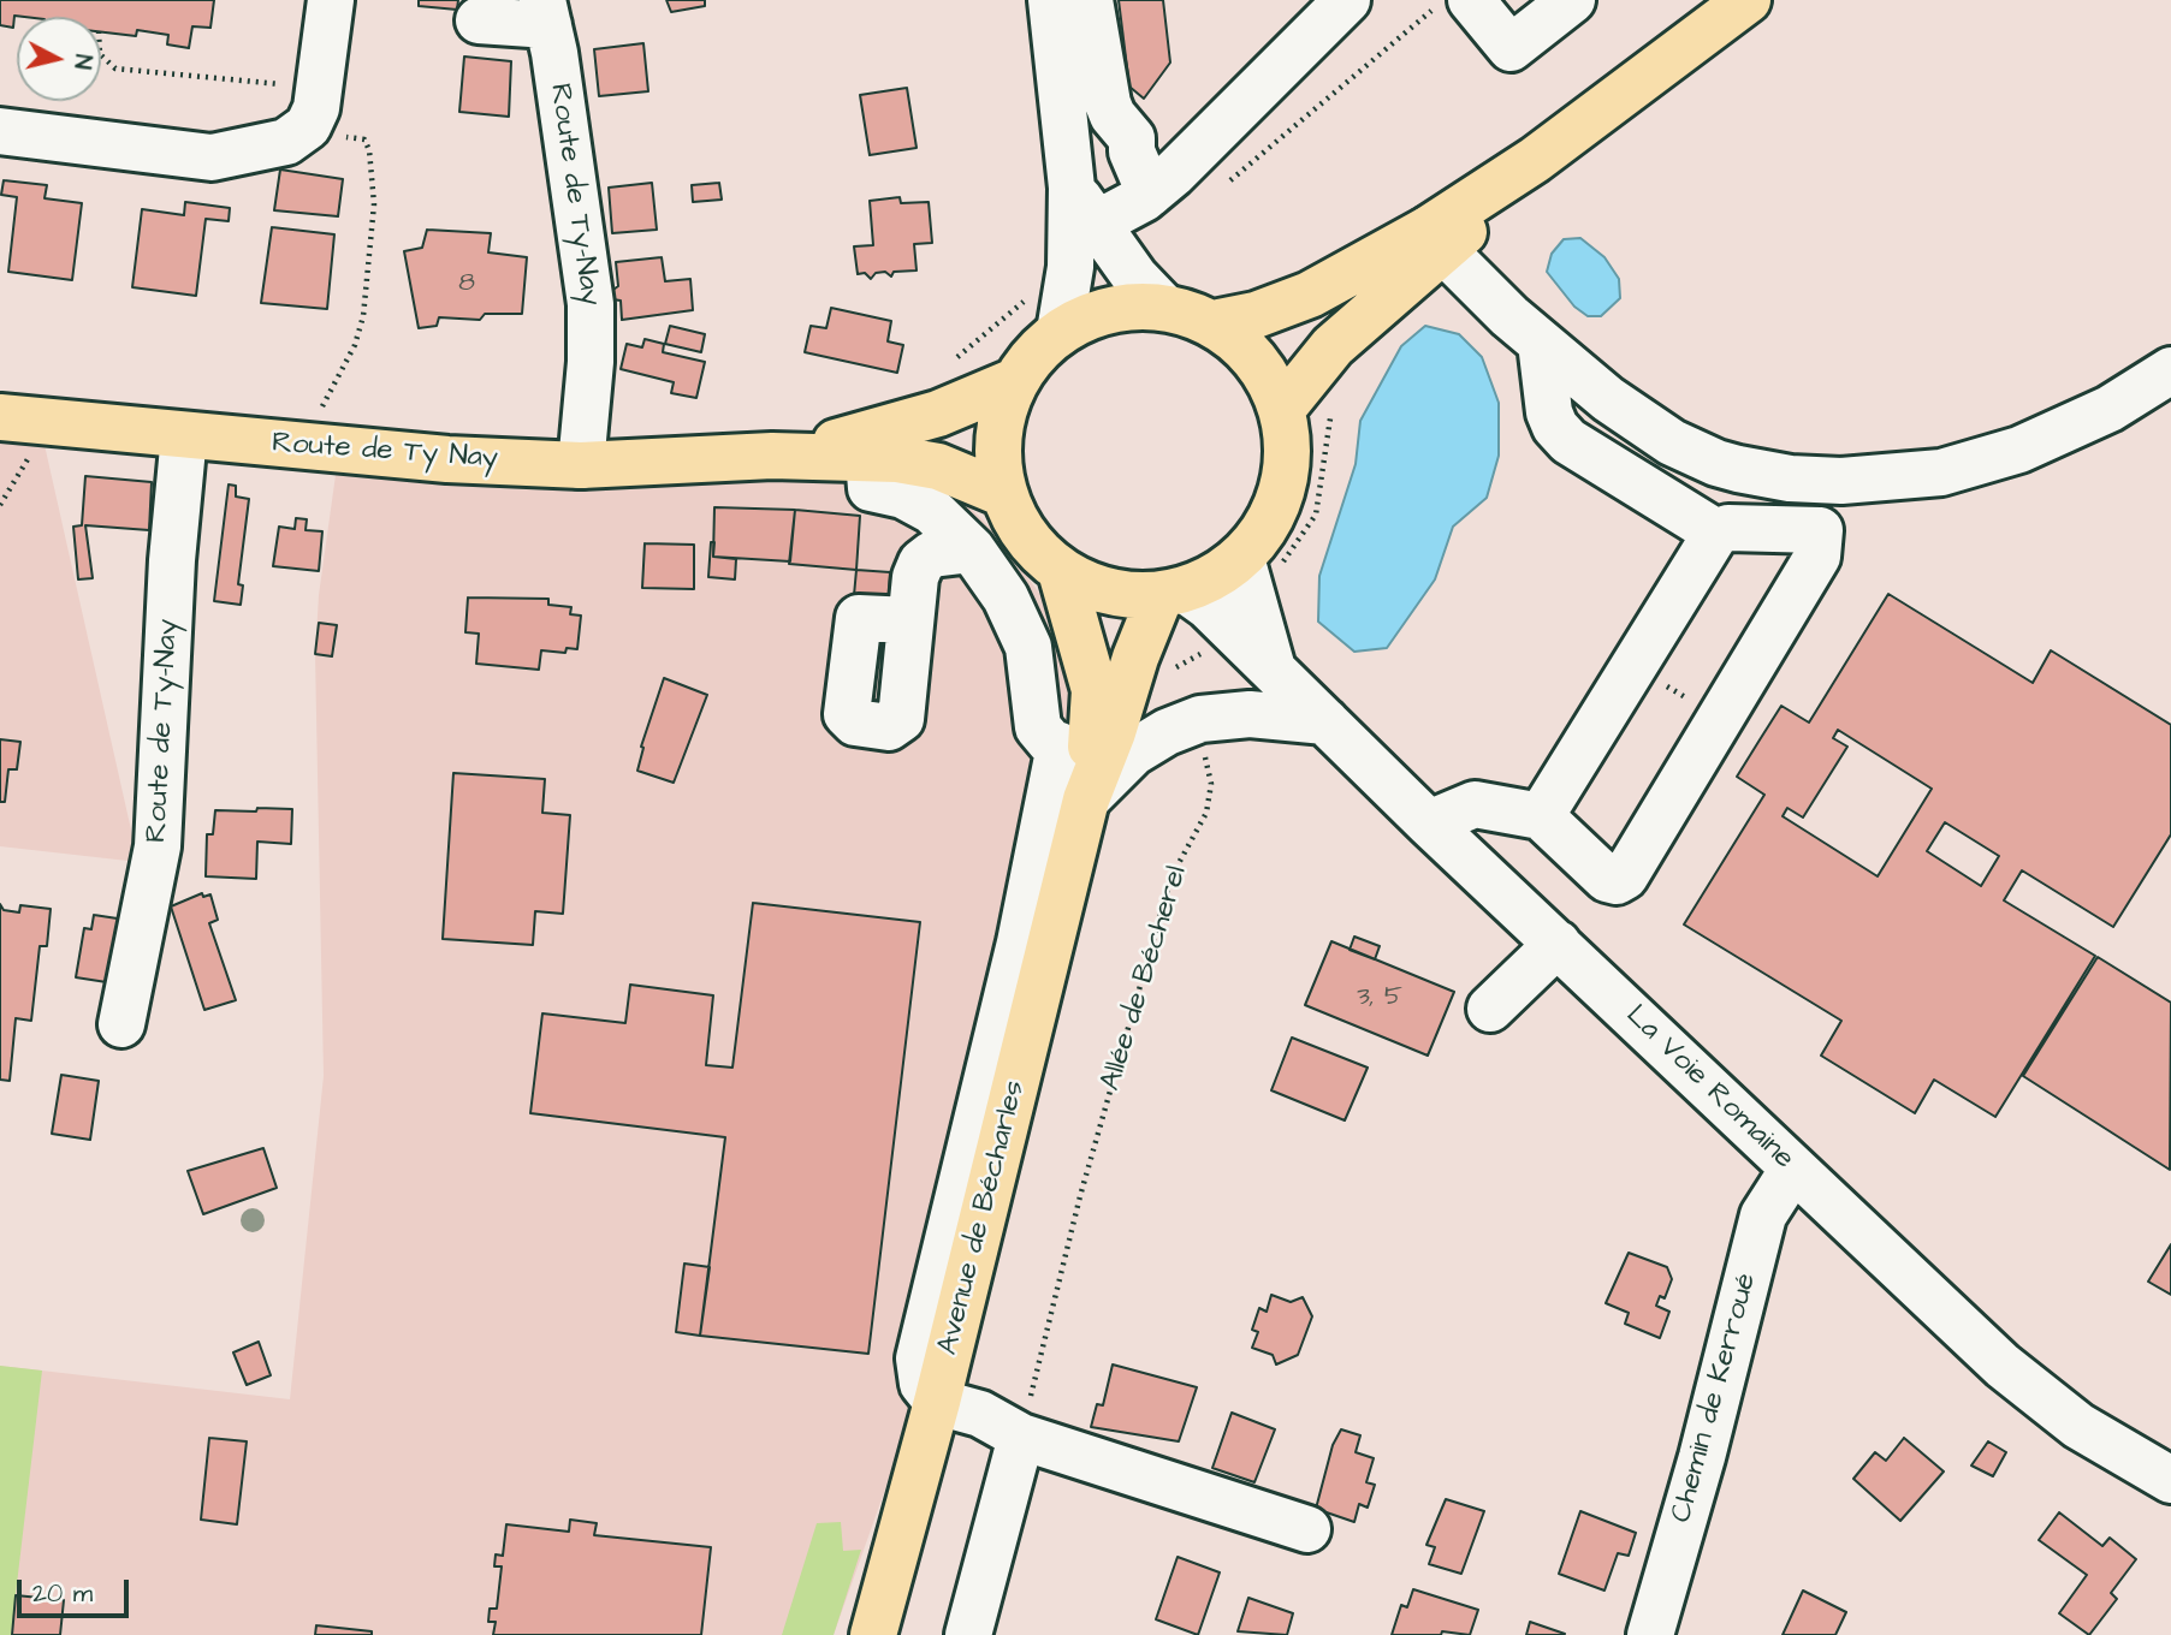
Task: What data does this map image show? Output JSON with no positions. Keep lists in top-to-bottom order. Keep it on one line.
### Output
{"streets":{"main road":["Route de Ty Nay","Avenue de Bécharles"],"street":["Route de Ty-Nay","La Voie Romaine","Chemin de Kerroué"],"path":["Allée de Bécherel"]},"crossings":[["Route de Ty-Nay","Route de Ty Nay"],["Route de Ty Nay","La Voie Romaine"],["Route de Ty Nay","Avenue de Bécharles"],["Allée de Bécherel","Avenue de Bécharles"],["La Voie Romaine","Avenue de Bécharles"],["La Voie Romaine","Chemin de Kerroué"]],"house_numbers":["8","3, 5"],"scale_bar":"20 m","north":"right"}
